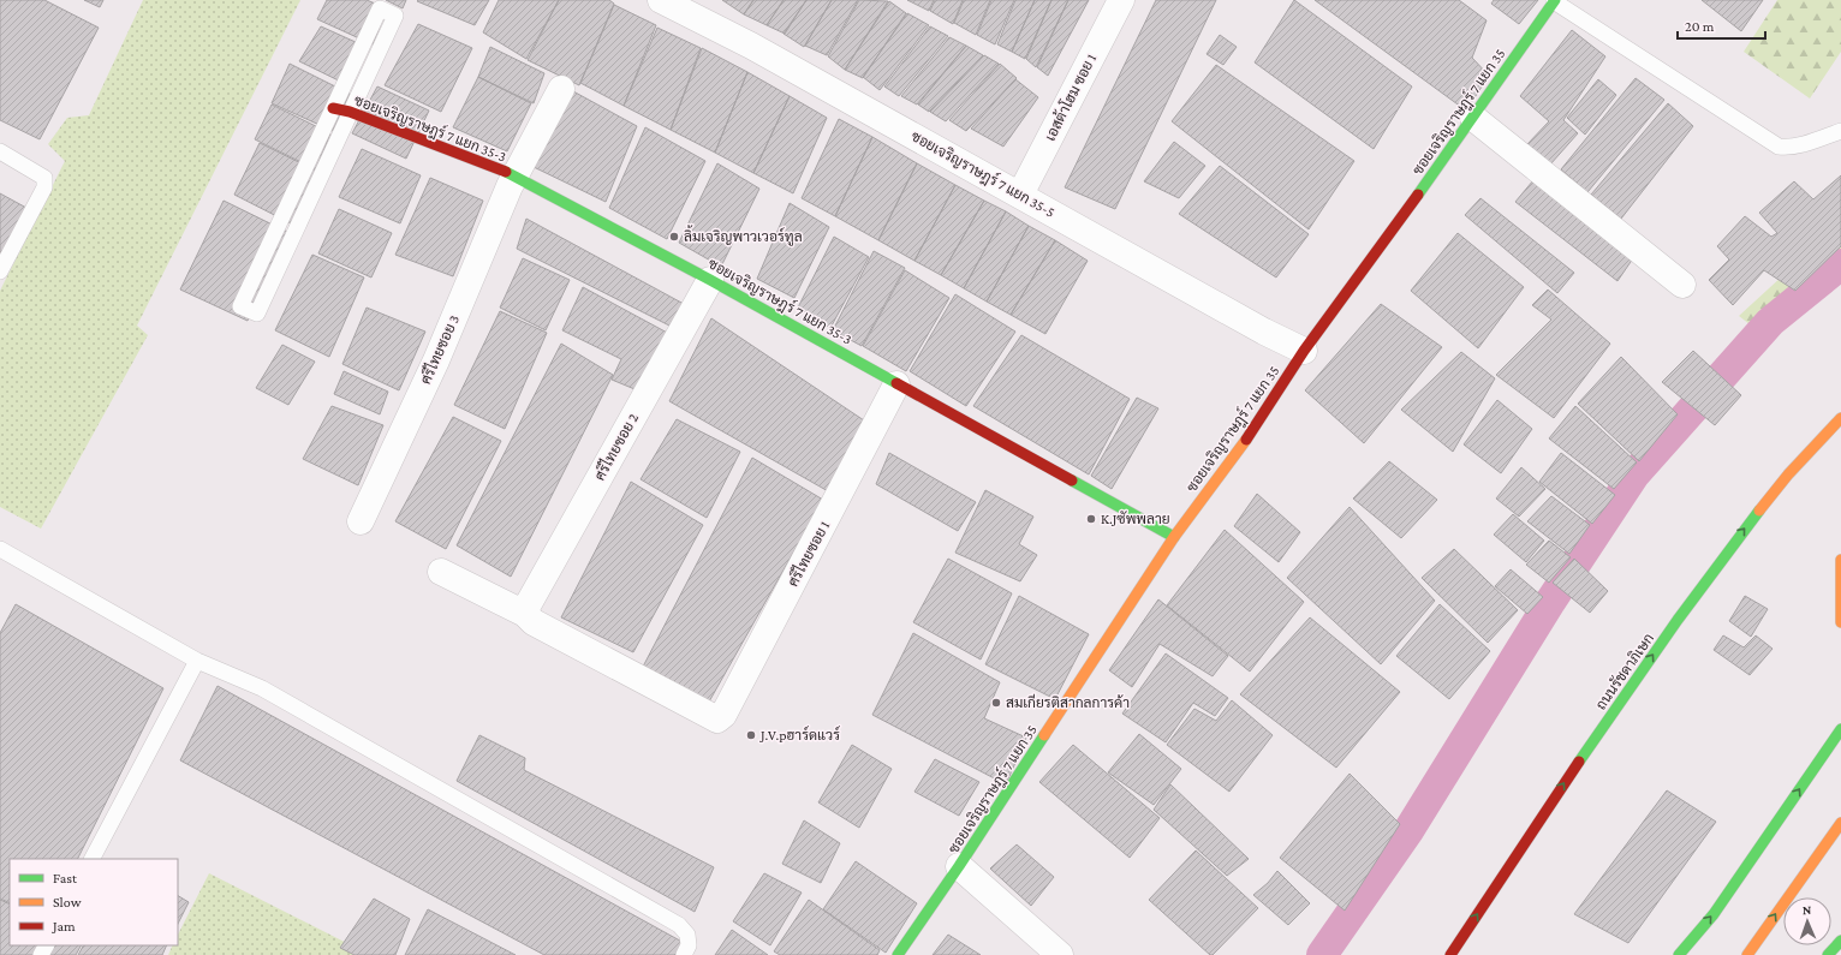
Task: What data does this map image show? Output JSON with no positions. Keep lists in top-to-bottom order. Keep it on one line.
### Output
{"streets":{"main road":["ซอยเจริญราษฎร์ 7 แยก 35","ซอยเจริญราษฎร์ 7 แยก 35-3","ถนนรัชดาภิเษก"],"street":["เอสต้าโฮม ซอย 1","ซอยเจริญราษฎร์ 7 แยก 35-5","ศรีไทยซอย 3","ศรีไทยซอย 2","ศรีไทยซอย 1"]},"crossings":[["เอสต้าโฮม ซอย 1","ซอยเจริญราษฎร์ 7 แยก 35-5"],["ซอยเจริญราษฎร์ 7 แยก 35","ซอยเจริญราษฎร์ 7 แยก 35-3"],["ซอยเจริญราษฎร์ 7 แยก 35","ซอยเจริญราษฎร์ 7 แยก 35-5"],["ซอยเจริญราษฎร์ 7 แยก 35-3","ศรีไทยซอย 3"],["ซอยเจริญราษฎร์ 7 แยก 35-3","ศรีไทยซอย 2"],["ซอยเจริญราษฎร์ 7 แยก 35-3","ศรีไทยซอย 1"],["ศรีไทยซอย 2","ศรีไทยซอย 1"]],"one_way":["ถนนรัชดาภิเษก"],"places":["ลิ้มเจริญพาวเวอร์ทูล","K.Jซัพพลาย","สมเกียรติสากลการค้า","J.V.pฮาร์ดแวร์"],"legend":["Fast","Slow","Jam"],"scale_bar":"20 m","north":"top"}
